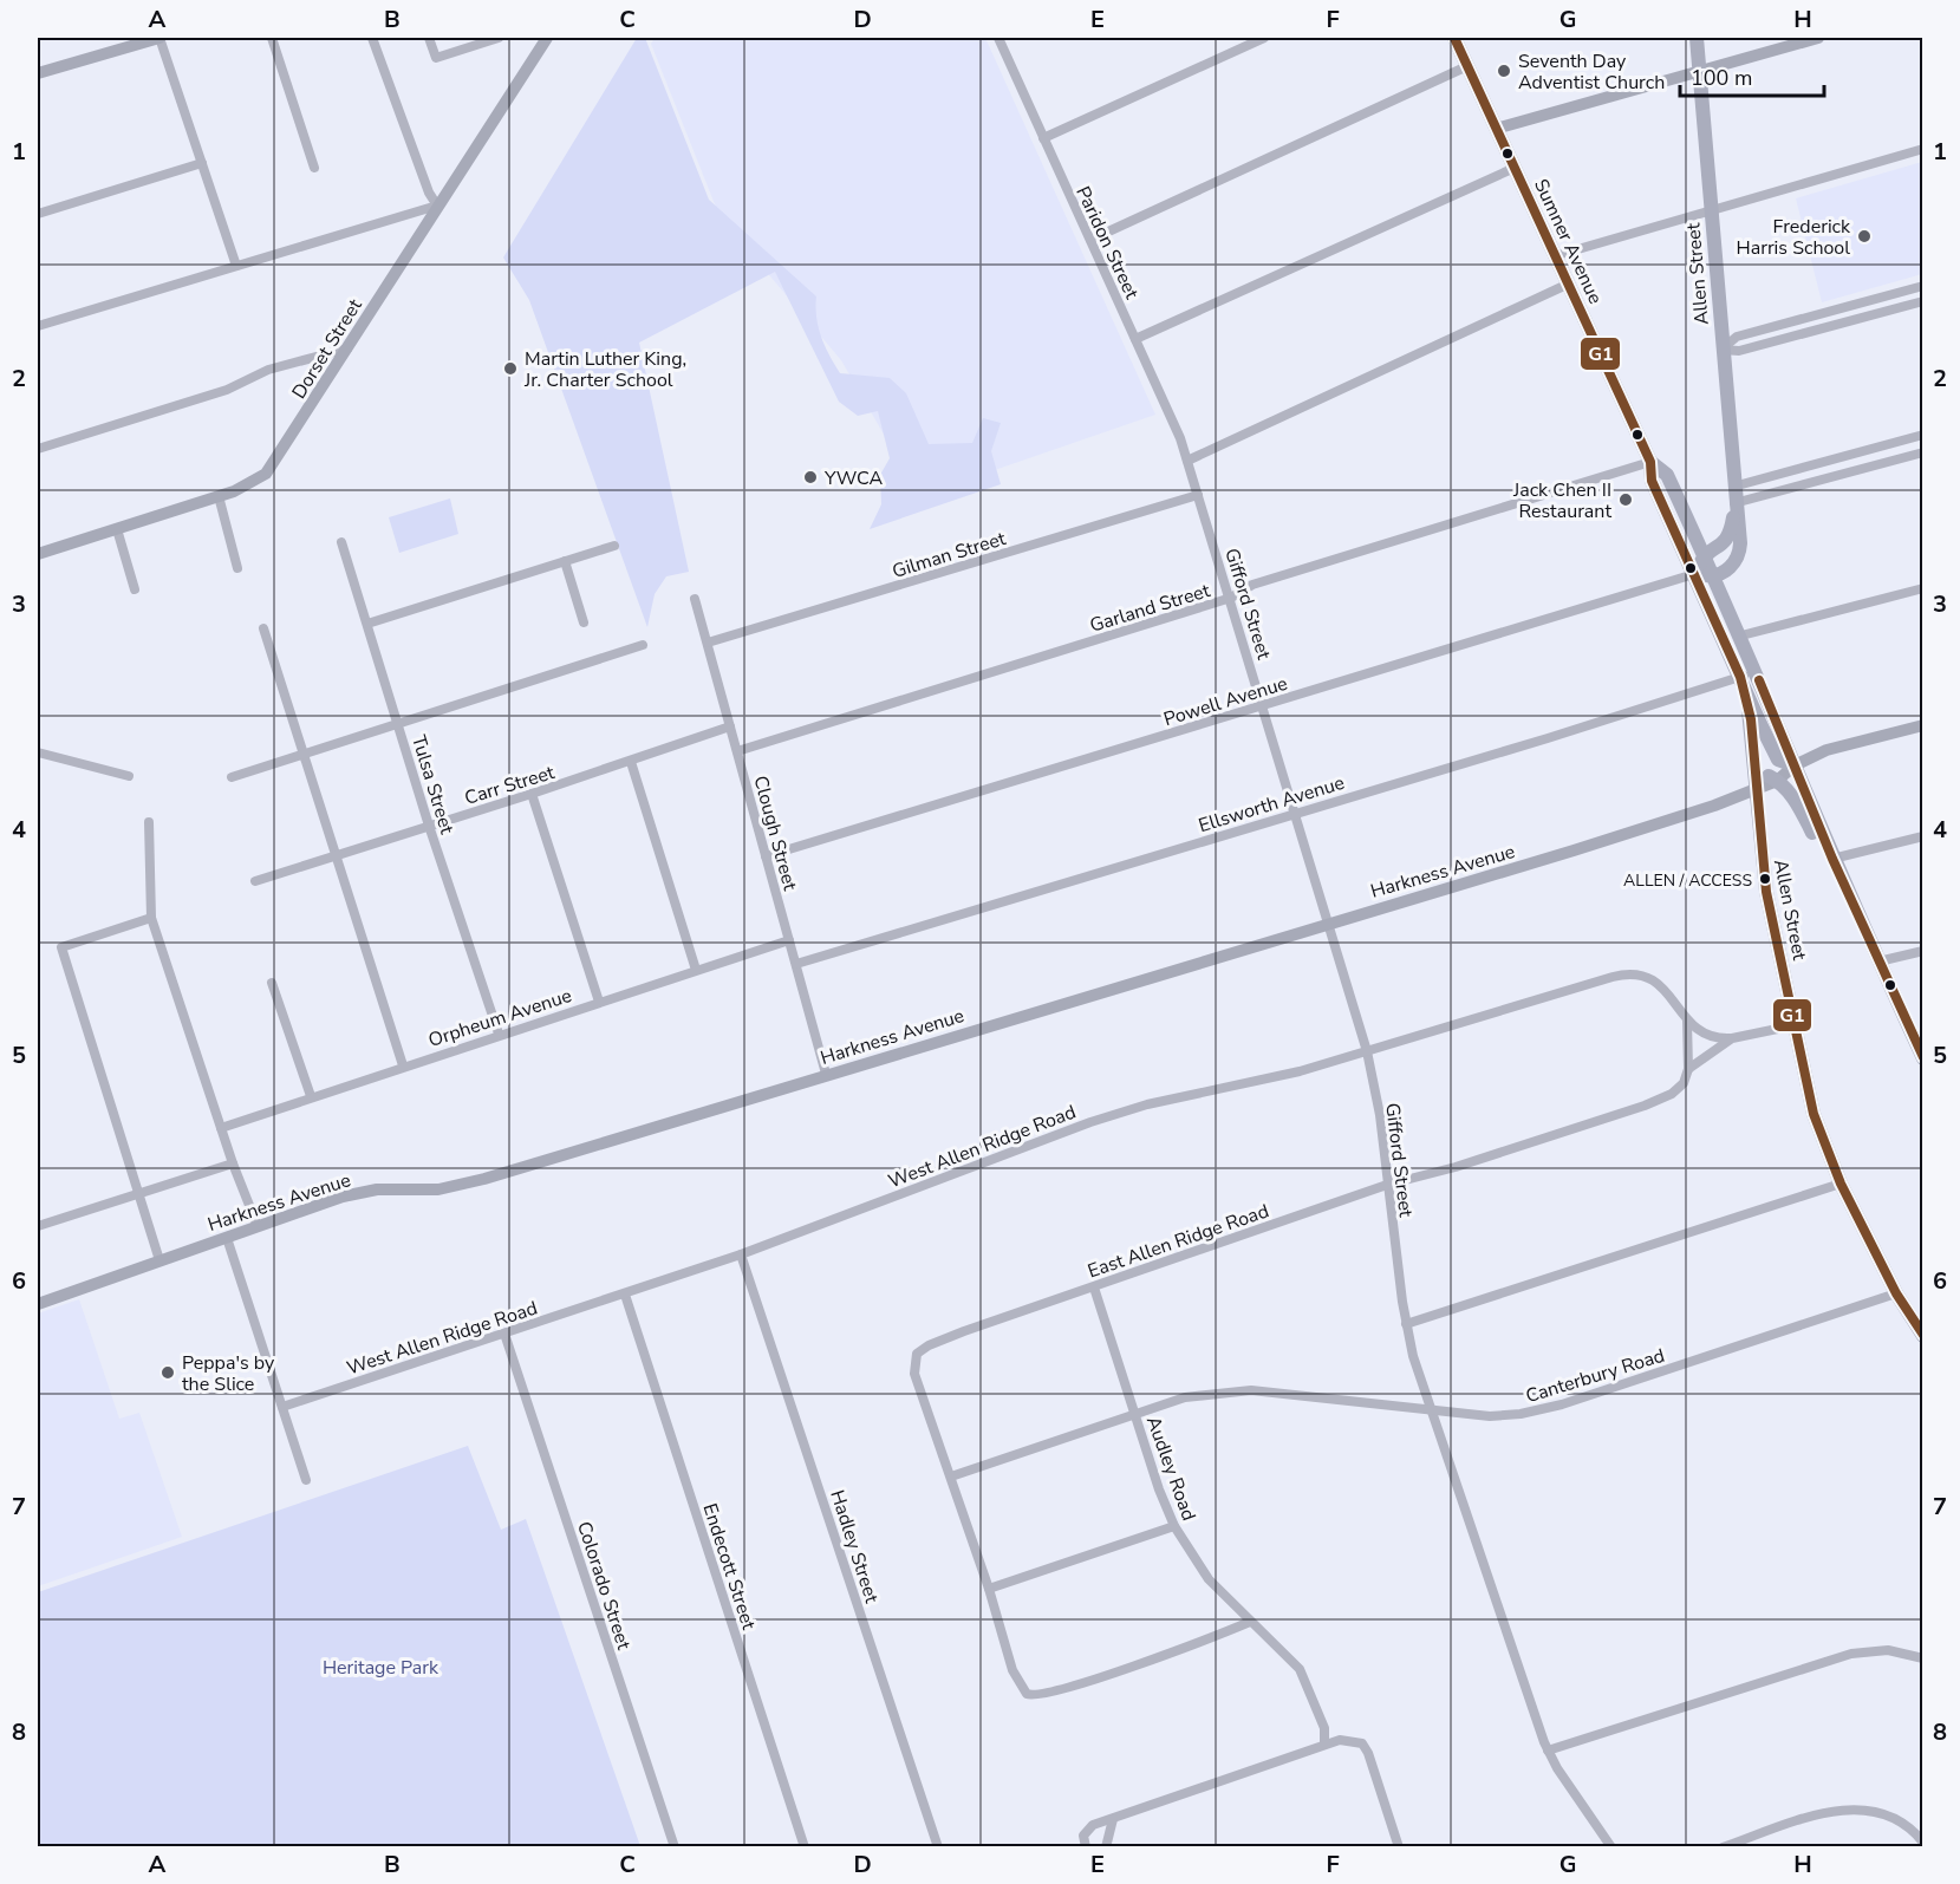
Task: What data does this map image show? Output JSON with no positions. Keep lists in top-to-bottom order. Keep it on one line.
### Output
{"streets":{"main road":["Sumner Avenue","Allen Street","Dorset Street","Harkness Avenue"],"street":["Paridon Street","Gilman Street","Gifford Street","Garland Street","Powell Avenue","Tulsa Street","Carr Street","Ellsworth Avenue","Clough Street","Orpheum Avenue","West Allen Ridge Road","East Allen Ridge Road","Canterbury Road","Audley Road","Hadley Street","Endecott Street","Colorado Street"]},"crossings":[["Sumner Avenue","Allen Street"],["Sumner Avenue","Garland Street"],["Sumner Avenue","Powell Avenue"],["Sumner Avenue","Ellsworth Avenue"],["Sumner Avenue","Harkness Avenue"],["Paridon Street","Gifford Street"],["Allen Street","Powell Avenue"],["Allen Street","Ellsworth Avenue"],["Allen Street","Harkness Avenue"],["Allen Street","East Allen Ridge Road"],["Allen Street","Canterbury Road"],["Gilman Street","Gifford Street"],["Gilman Street","Clough Street"],["Gifford Street","Garland Street"],["Gifford Street","Powell Avenue"],["Gifford Street","Ellsworth Avenue"],["Gifford Street","Harkness Avenue"],["Gifford Street","West Allen Ridge Road"],["Gifford Street","East Allen Ridge Road"],["Gifford Street","Canterbury Road"],["Garland Street","Clough Street"],["Powell Avenue","Clough Street"],["Tulsa Street","Carr Street"],["Tulsa Street","Orpheum Avenue"],["Carr Street","Clough Street"],["Ellsworth Avenue","Clough Street"],["Clough Street","Harkness Avenue"],["Clough Street","Orpheum Avenue"],["West Allen Ridge Road","East Allen Ridge Road"],["West Allen Ridge Road","Hadley Street"],["West Allen Ridge Road","Endecott Street"],["West Allen Ridge Road","Colorado Street"],["East Allen Ridge Road","Canterbury Road"],["East Allen Ridge Road","Audley Road"],["Canterbury Road","Audley Road"]],"parks":["Heritage Park"],"places":["Seventh Day Adventist Church","Frederick Harris School","Martin Luther King, Jr. Charter School","YWCA","Jack Chen II Restaurant","ALLEN / ACCESS","Peppa's by the Slice"],"lines":["transit line G1"],"scale_bar":"100 m","grid":{"columns":["A","B","C","D","E","F","G","H"],"rows":["1","2","3","4","5","6","7","8"]}}
